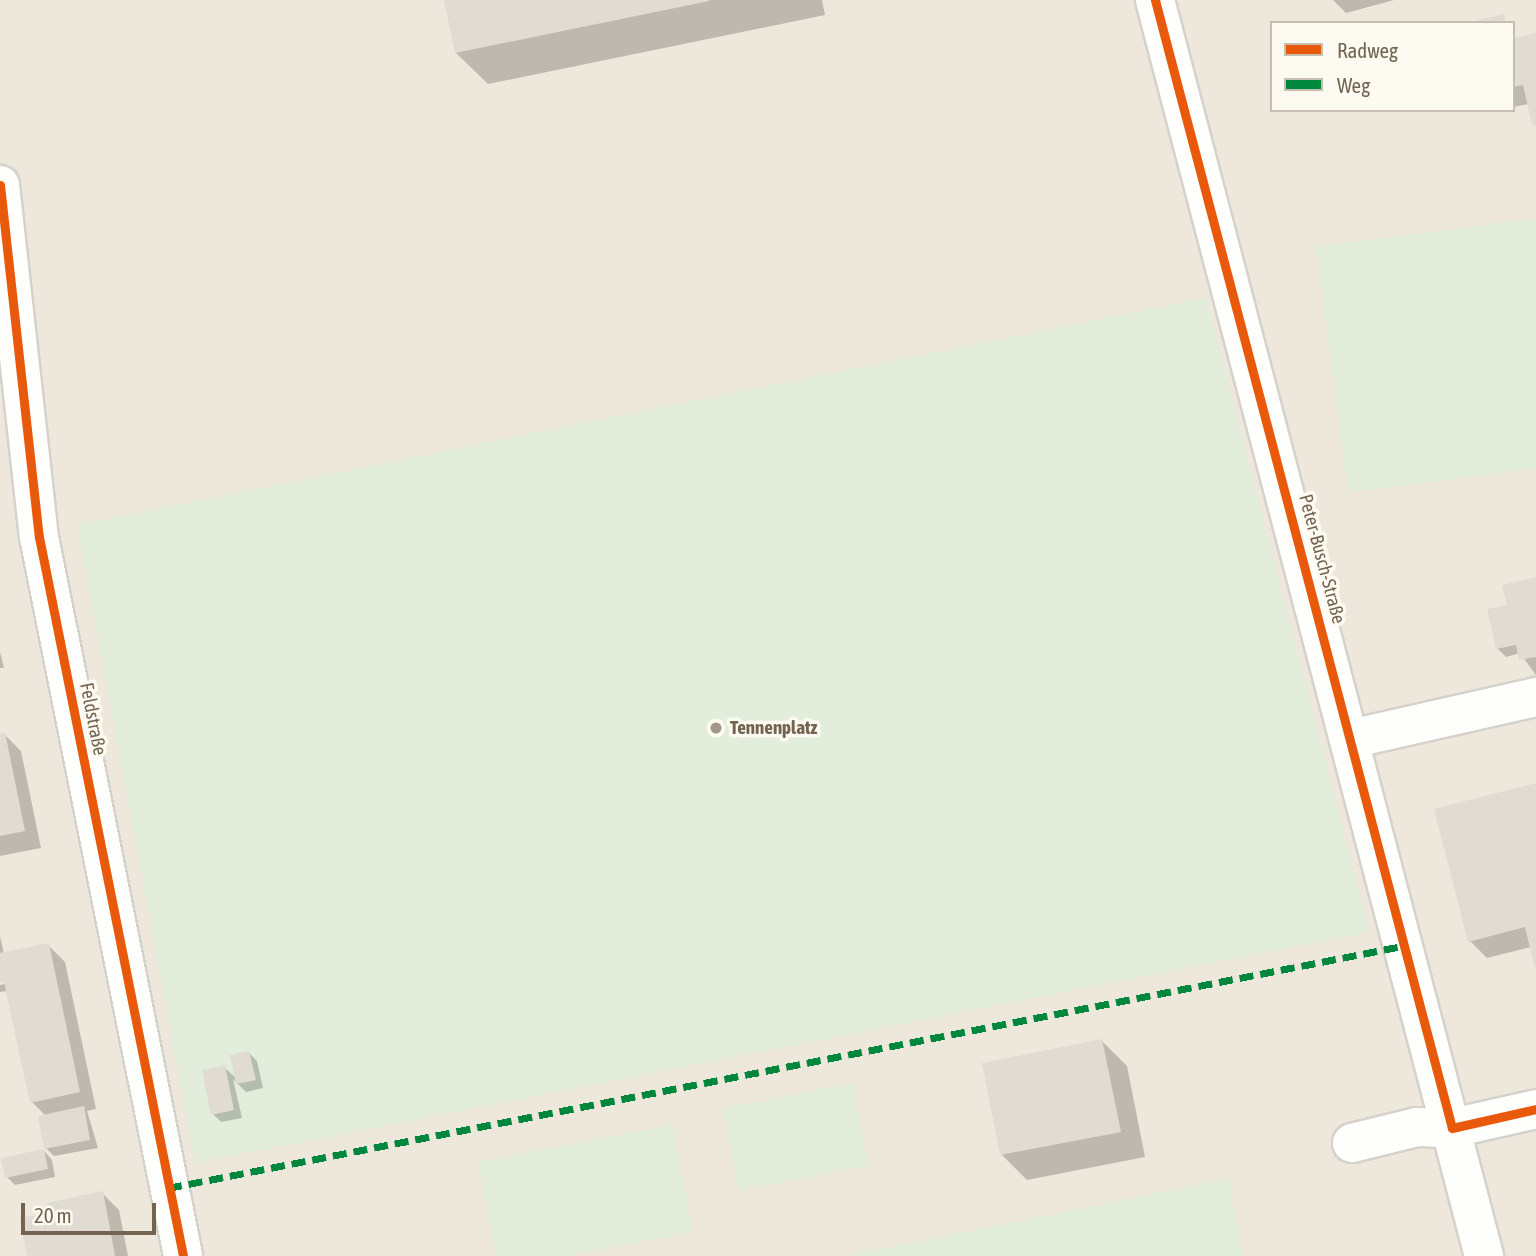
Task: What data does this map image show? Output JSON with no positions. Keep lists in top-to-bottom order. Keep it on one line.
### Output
{"streets":{"street":["Peter-Busch-Straße","Feldstraße"]},"places":["Tennenplatz"],"legend":["Radweg","Weg"],"scale_bar":"20 m"}
